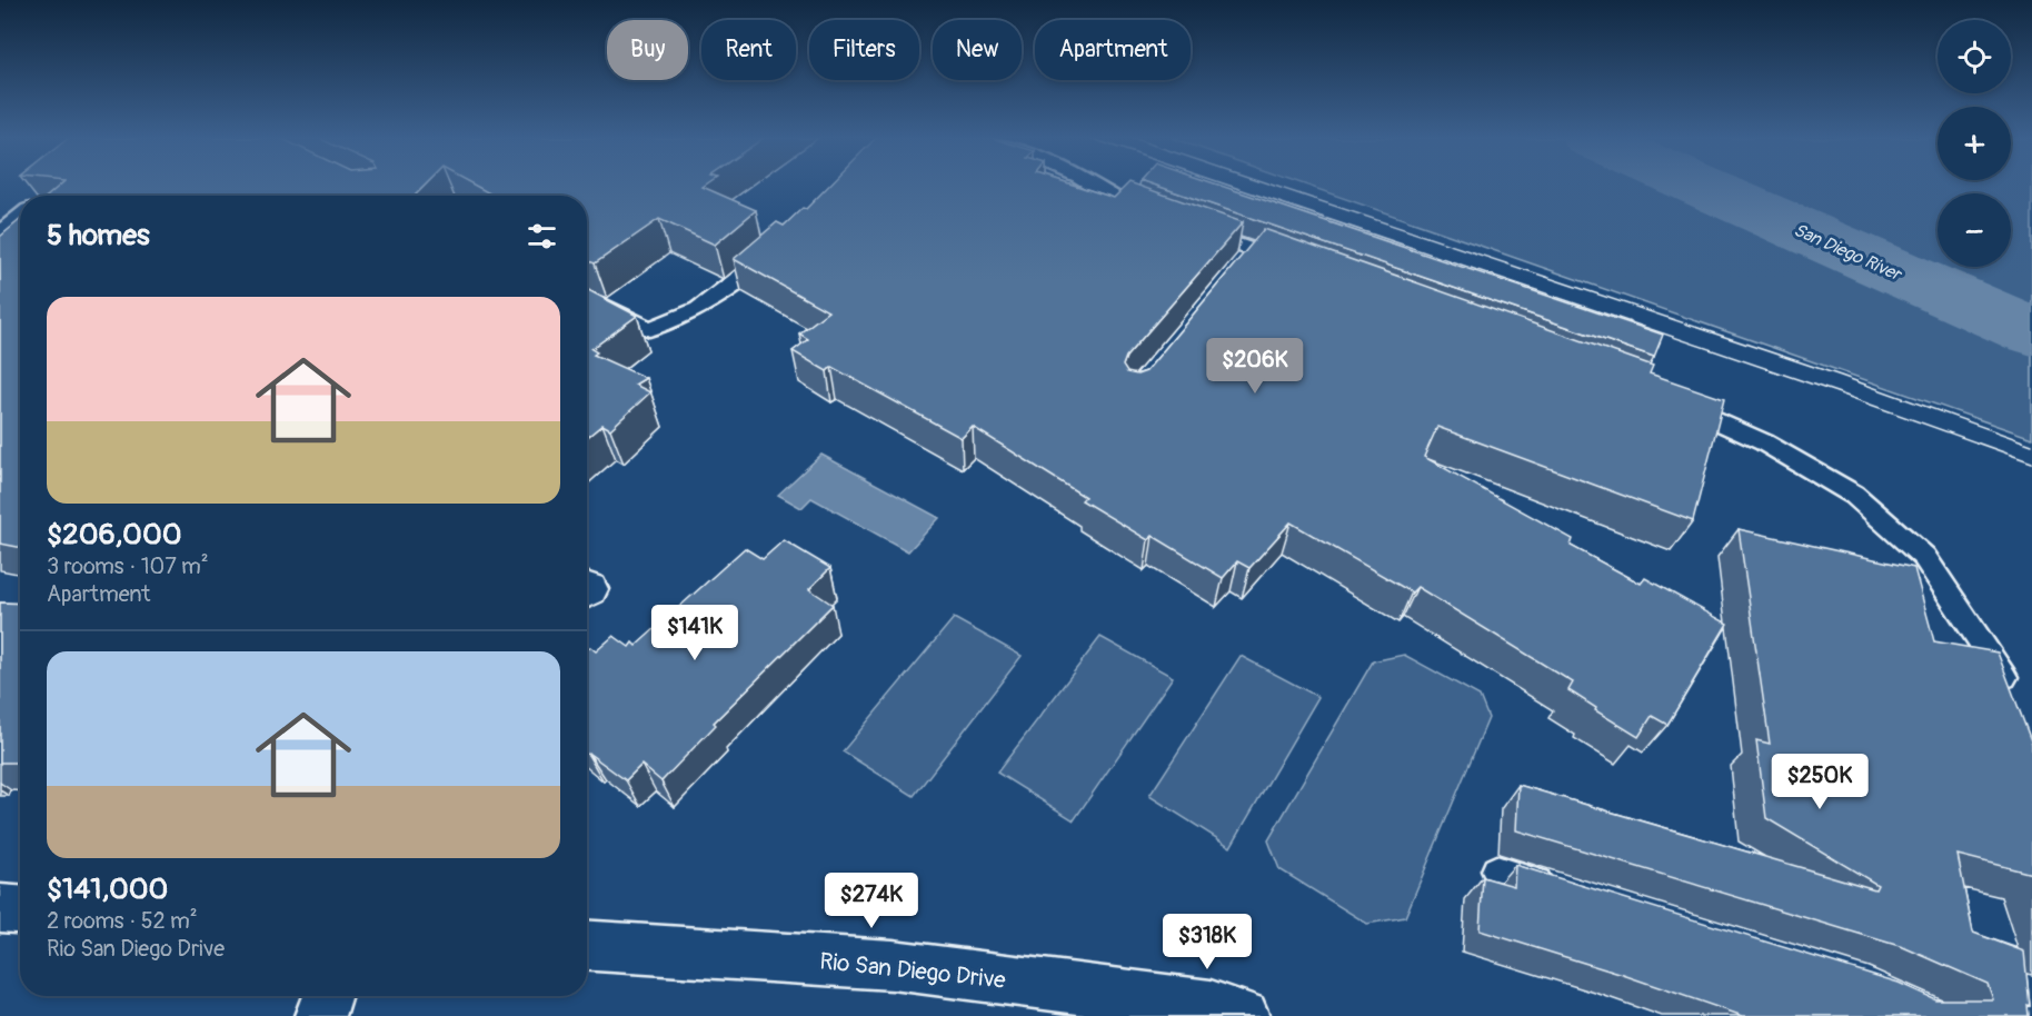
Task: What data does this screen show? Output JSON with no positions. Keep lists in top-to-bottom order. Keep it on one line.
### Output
{"streets":{"main road":["Rio San Diego Drive"]},"water":["San Diego River"],"page":{"map_buttons":["+","−"],"chip":["Buy","Rent","Filters","New","Apartment"],"heading":"5 homes","list":[{"name":"$206,000","note":"3 rooms · 107 m² · Apartment"},{"name":"$141,000","note":"2 rooms · 52 m² · Rio San Diego Drive"}],"price":["$206K","$141K","$250K","$274K","$318K"]}}
